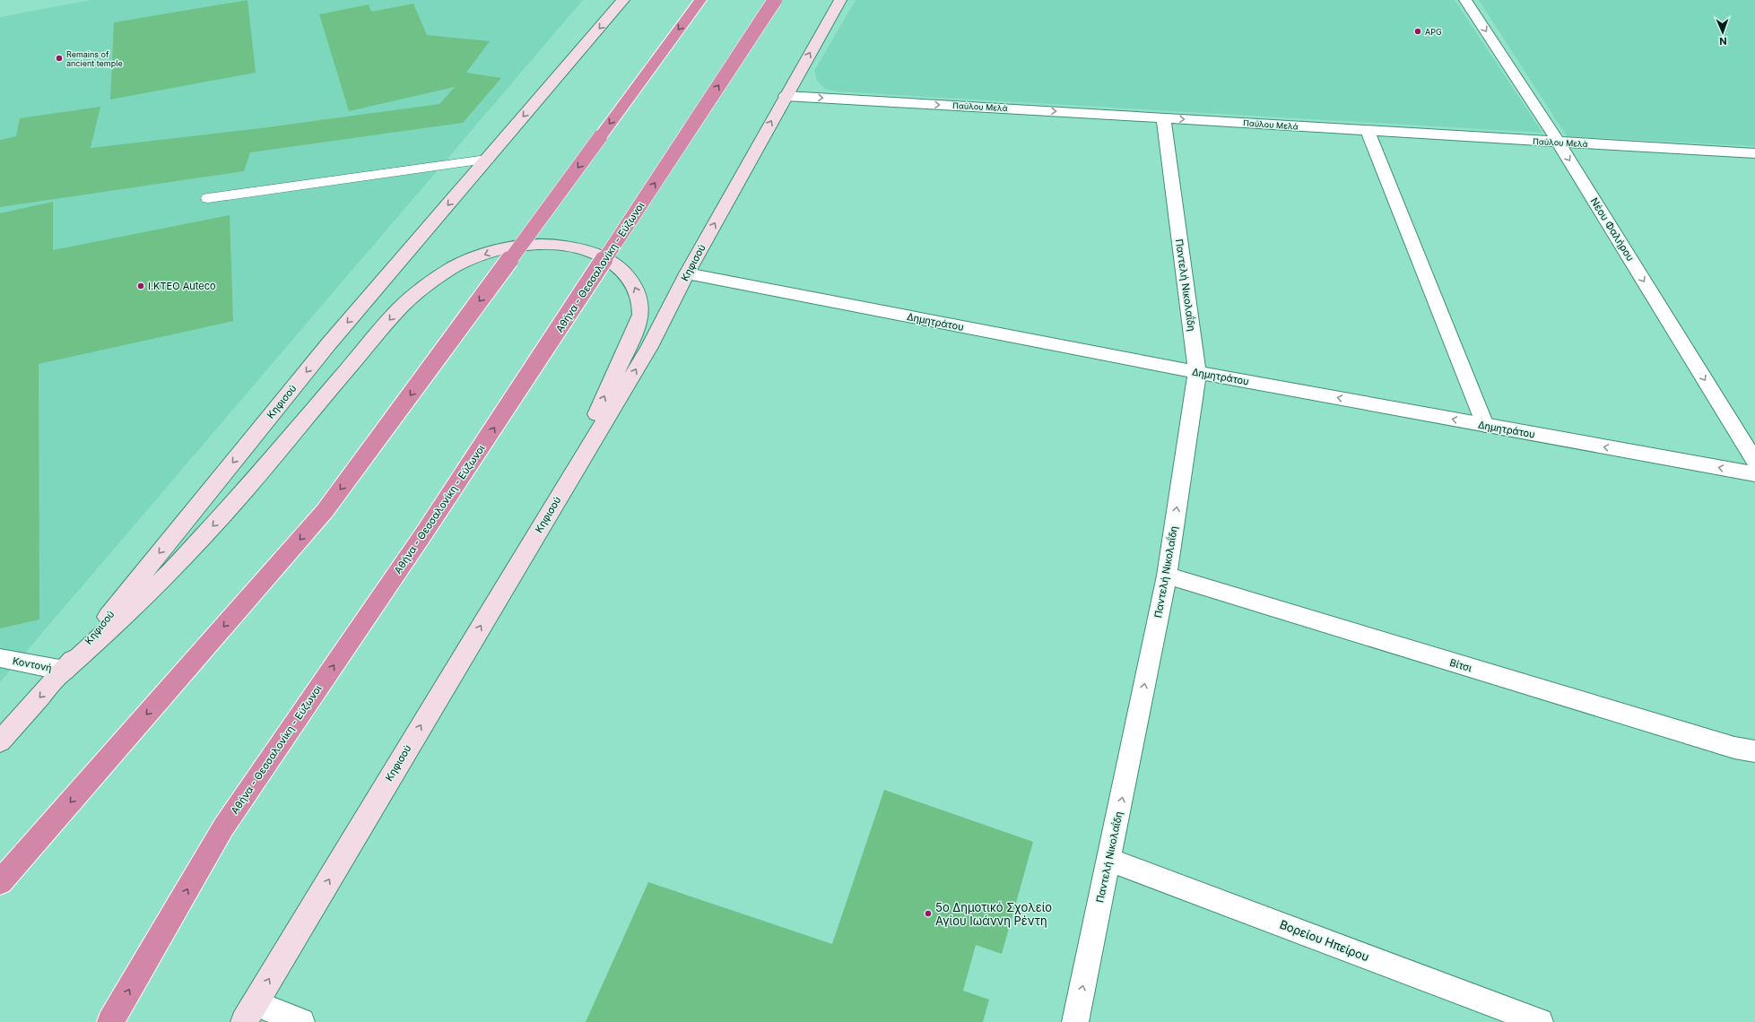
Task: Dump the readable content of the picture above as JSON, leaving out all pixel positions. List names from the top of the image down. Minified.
{"streets":{"highway":["Αθήνα - Θεσσαλονίκη - Εύζωνοι"],"main road":["Κηφισού"],"street":["Παύλου Μελά","Νέου Φαλήρου","Παντελή Νικολαΐδη","Δημητράτου","Κοντονή","Βίτσι","Βορείου Ηπείρου"]},"crossings":[["Παύλου Μελά","Νέου Φαλήρου"],["Παύλου Μελά","Κηφισού"],["Παύλου Μελά","Παντελή Νικολαΐδη"],["Κηφισού","Δημητράτου"],["Κηφισού","Κοντονή"],["Παντελή Νικολαΐδη","Δημητράτου"],["Παντελή Νικολαΐδη","Βίτσι"],["Παντελή Νικολαΐδη","Βορείου Ηπείρου"]],"one_way":["Παύλου Μελά","Νέου Φαλήρου","Παντελή Νικολαΐδη","Δημητράτου"],"places":["APG","Remains of ancient temple","Ι.ΚΤΕΟ Auteco","5ο Δημοτικό Σχολείο Αγίου Ιωάννη Ρέντη"],"north":"bottom"}
